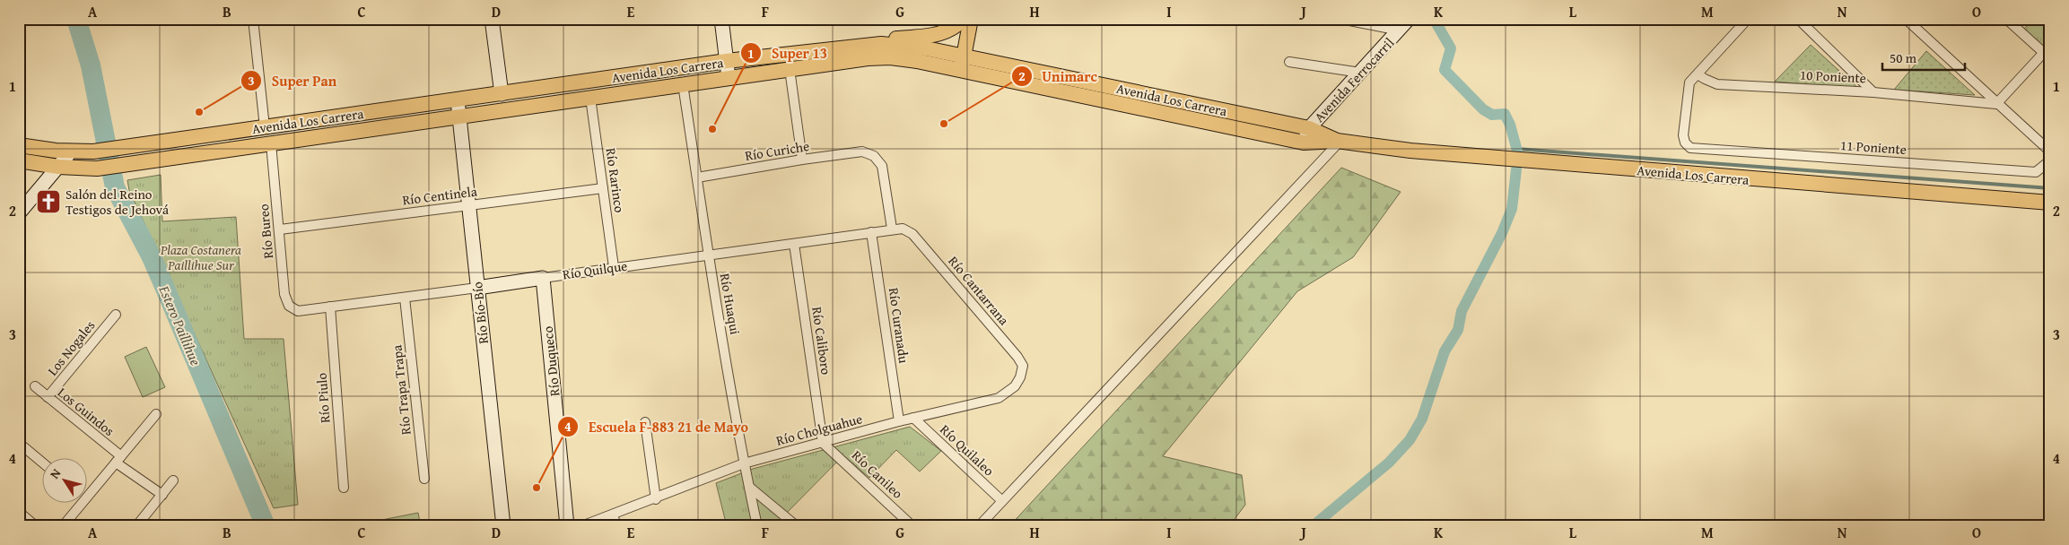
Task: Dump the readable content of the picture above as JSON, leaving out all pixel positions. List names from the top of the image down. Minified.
{"streets":{"main road":["Avenida Los Carrera"],"street":["10 Poniente","Avenida Ferrocarril","11 Poniente","Río Curiche","Río Rarinco","Río Centinela","Río Bureo","Río Quilque","Río Cantarrana","Río Huaqui","Río Bío-Bío","Río Curanadu","Río Caliboro","Los Nogales","Río Duqueco","Río Trapa Trapa","Río Piulo","Los Guindos","Río Cholguahue","Río Quilaleo","Río Canileo"]},"crossings":[["Avenida Los Carrera","Avenida Ferrocarril"],["Avenida Los Carrera","Río Rarinco"],["Avenida Los Carrera","Río Bureo"],["Avenida Los Carrera","Río Huaqui"],["Avenida Los Carrera","Río Bío-Bío"],["10 Poniente","11 Poniente"],["Río Curiche","Río Quilque"],["Río Curiche","Río Cantarrana"],["Río Curiche","Río Huaqui"],["Río Rarinco","Río Centinela"],["Río Rarinco","Río Quilque"],["Río Centinela","Río Bureo"],["Río Centinela","Río Bío-Bío"],["Río Bureo","Río Quilque"],["Río Quilque","Río Cantarrana"],["Río Quilque","Río Huaqui"],["Río Quilque","Río Bío-Bío"],["Río Quilque","Río Curanadu"],["Río Quilque","Río Caliboro"],["Río Quilque","Río Duqueco"],["Río Quilque","Río Trapa Trapa"],["Río Quilque","Río Piulo"],["Río Cantarrana","Río Cholguahue"],["Río Huaqui","Río Cholguahue"],["Río Curanadu","Río Cholguahue"],["Río Caliboro","Río Cholguahue"],["Río Caliboro","Río Canileo"],["Los Nogales","Los Guindos"],["Río Cholguahue","Río Quilaleo"],["Río Cholguahue","Río Canileo"]],"water":["Estero Paillihue"],"parks":["Plaza Costanera Paillihue Sur"],"places":{"other":["Super Pan","Unimarc","Super 13","Escuela F-883 21 de Mayo"],"church":["Salón del Reino Testigos de Jehová"]},"scale_bar":"50 m","north":"top left","grid":{"columns":["A","B","C","D","E","F","G","H","I","J","K","L","M","N","O"],"rows":["1","2","3","4"]}}
